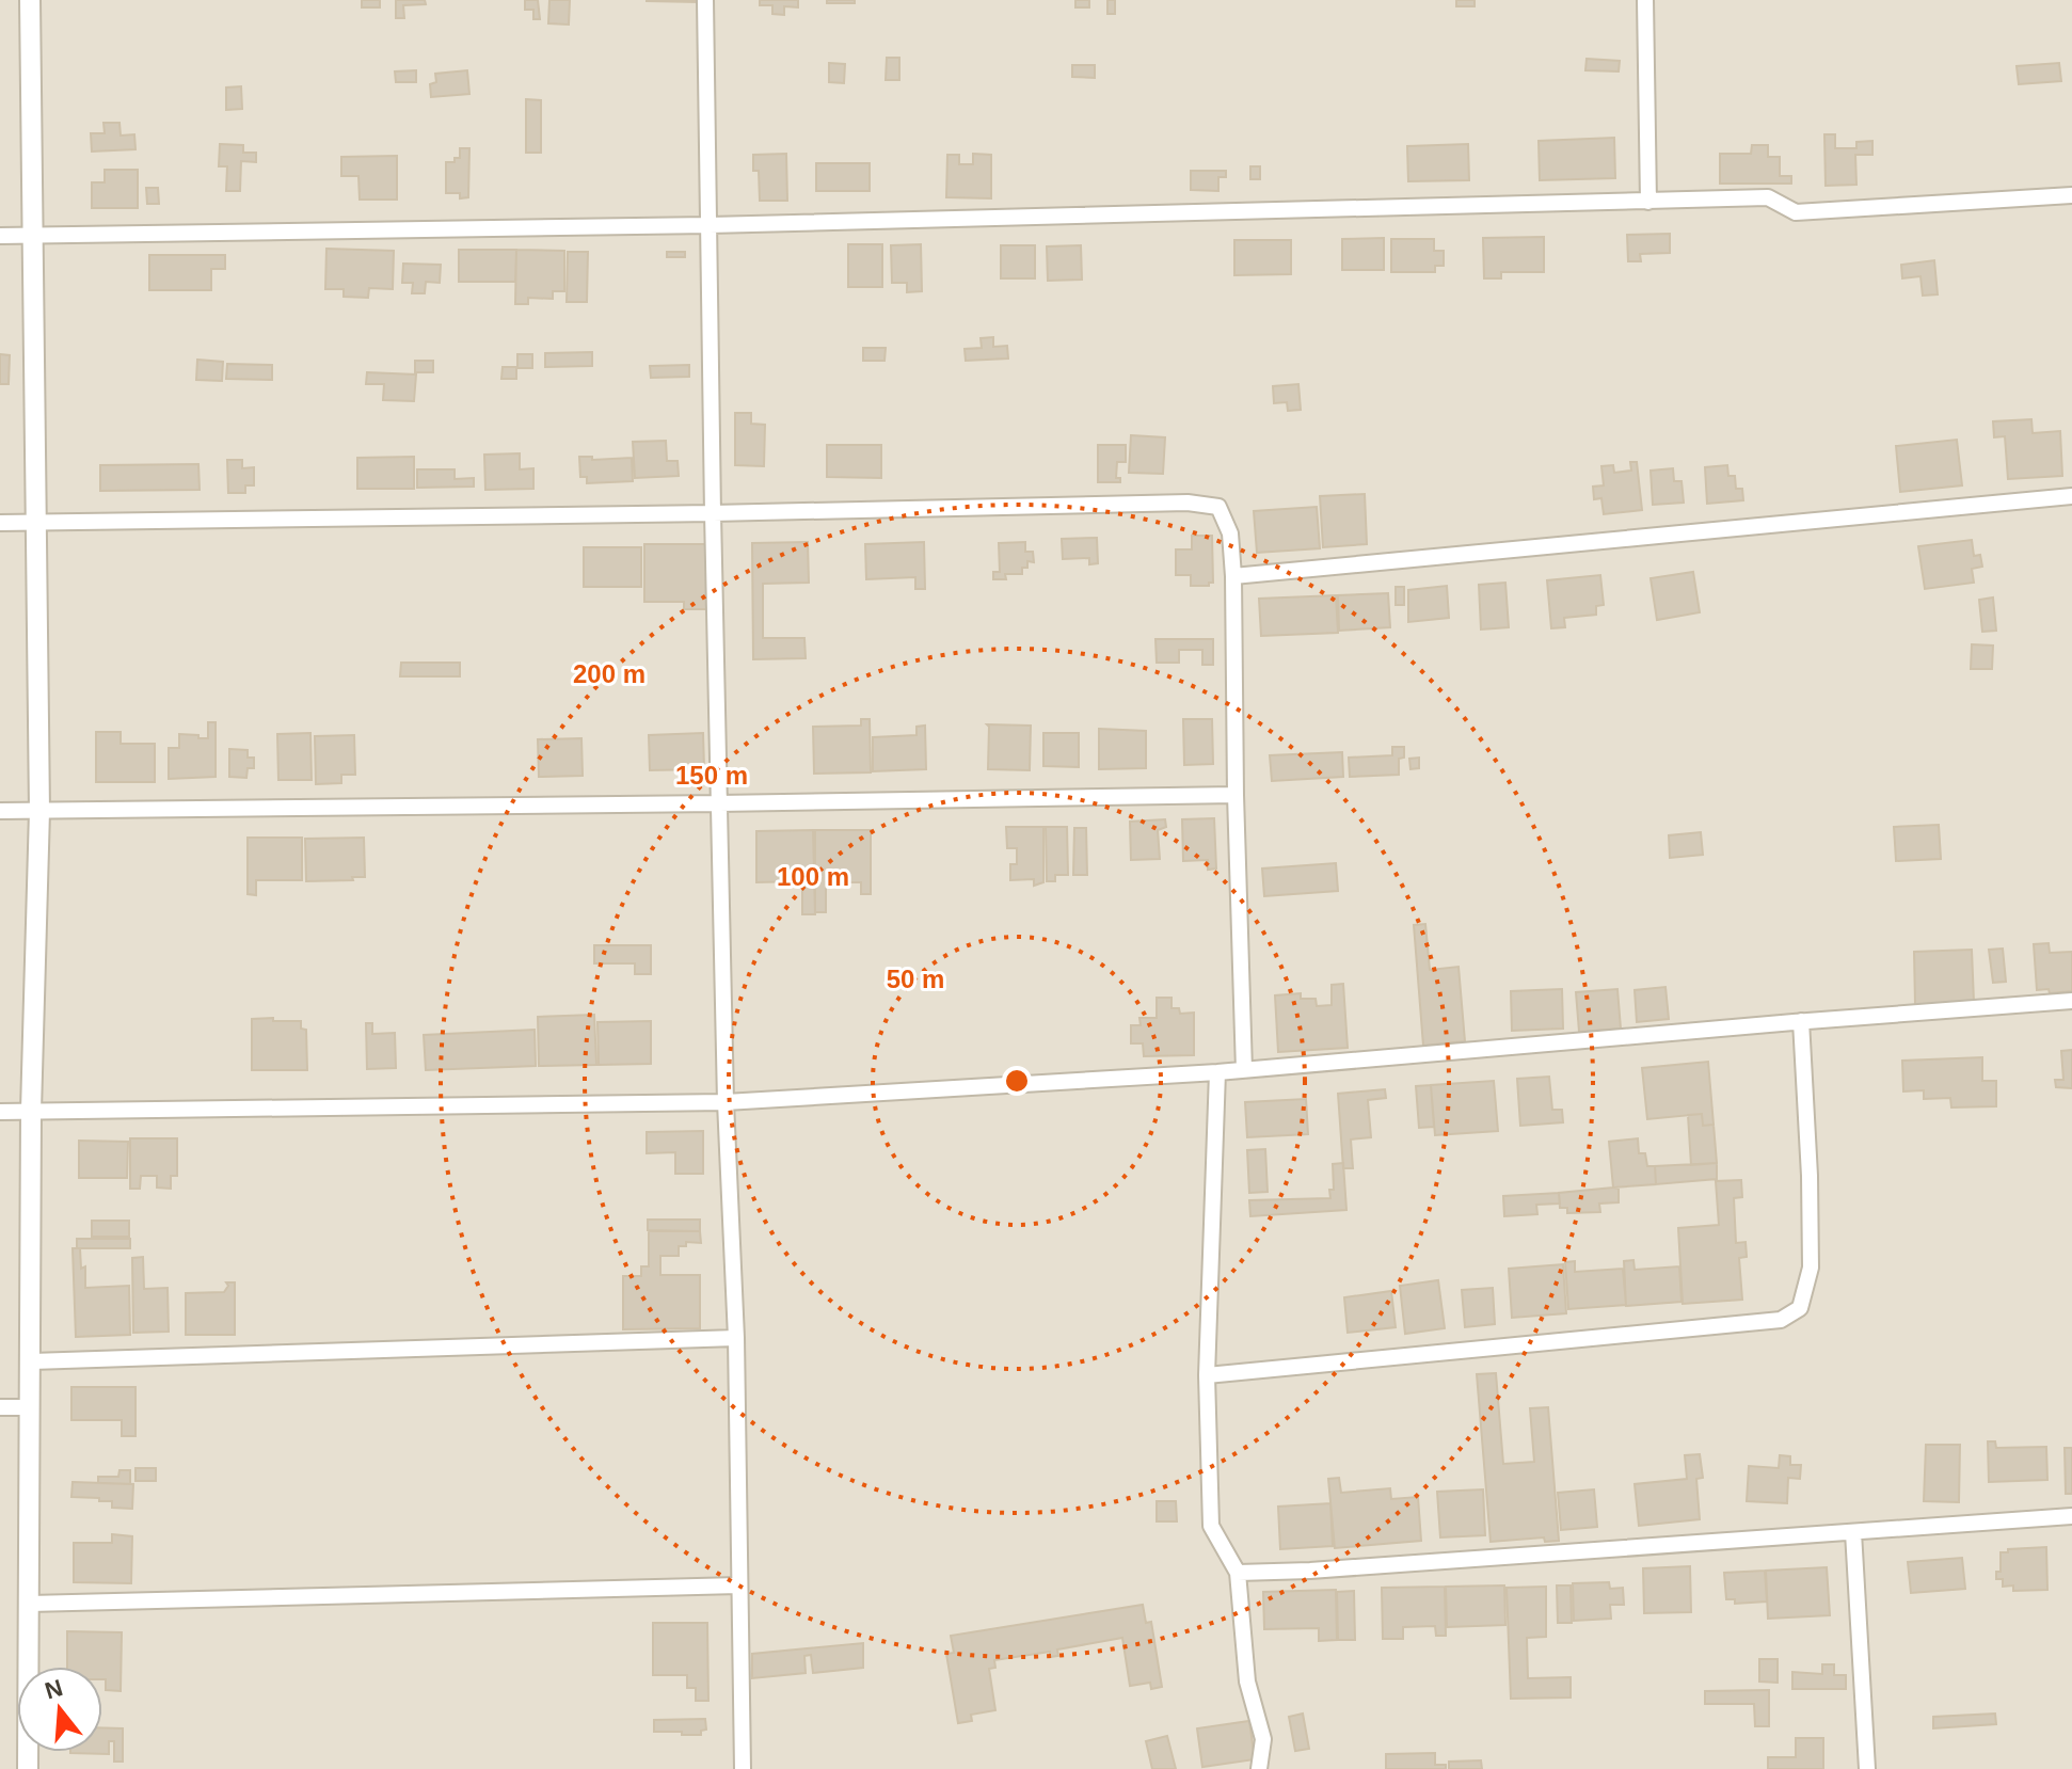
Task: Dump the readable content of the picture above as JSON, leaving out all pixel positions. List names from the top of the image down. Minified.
{"north":"top","rings":["200 m","150 m","100 m","50 m"]}
